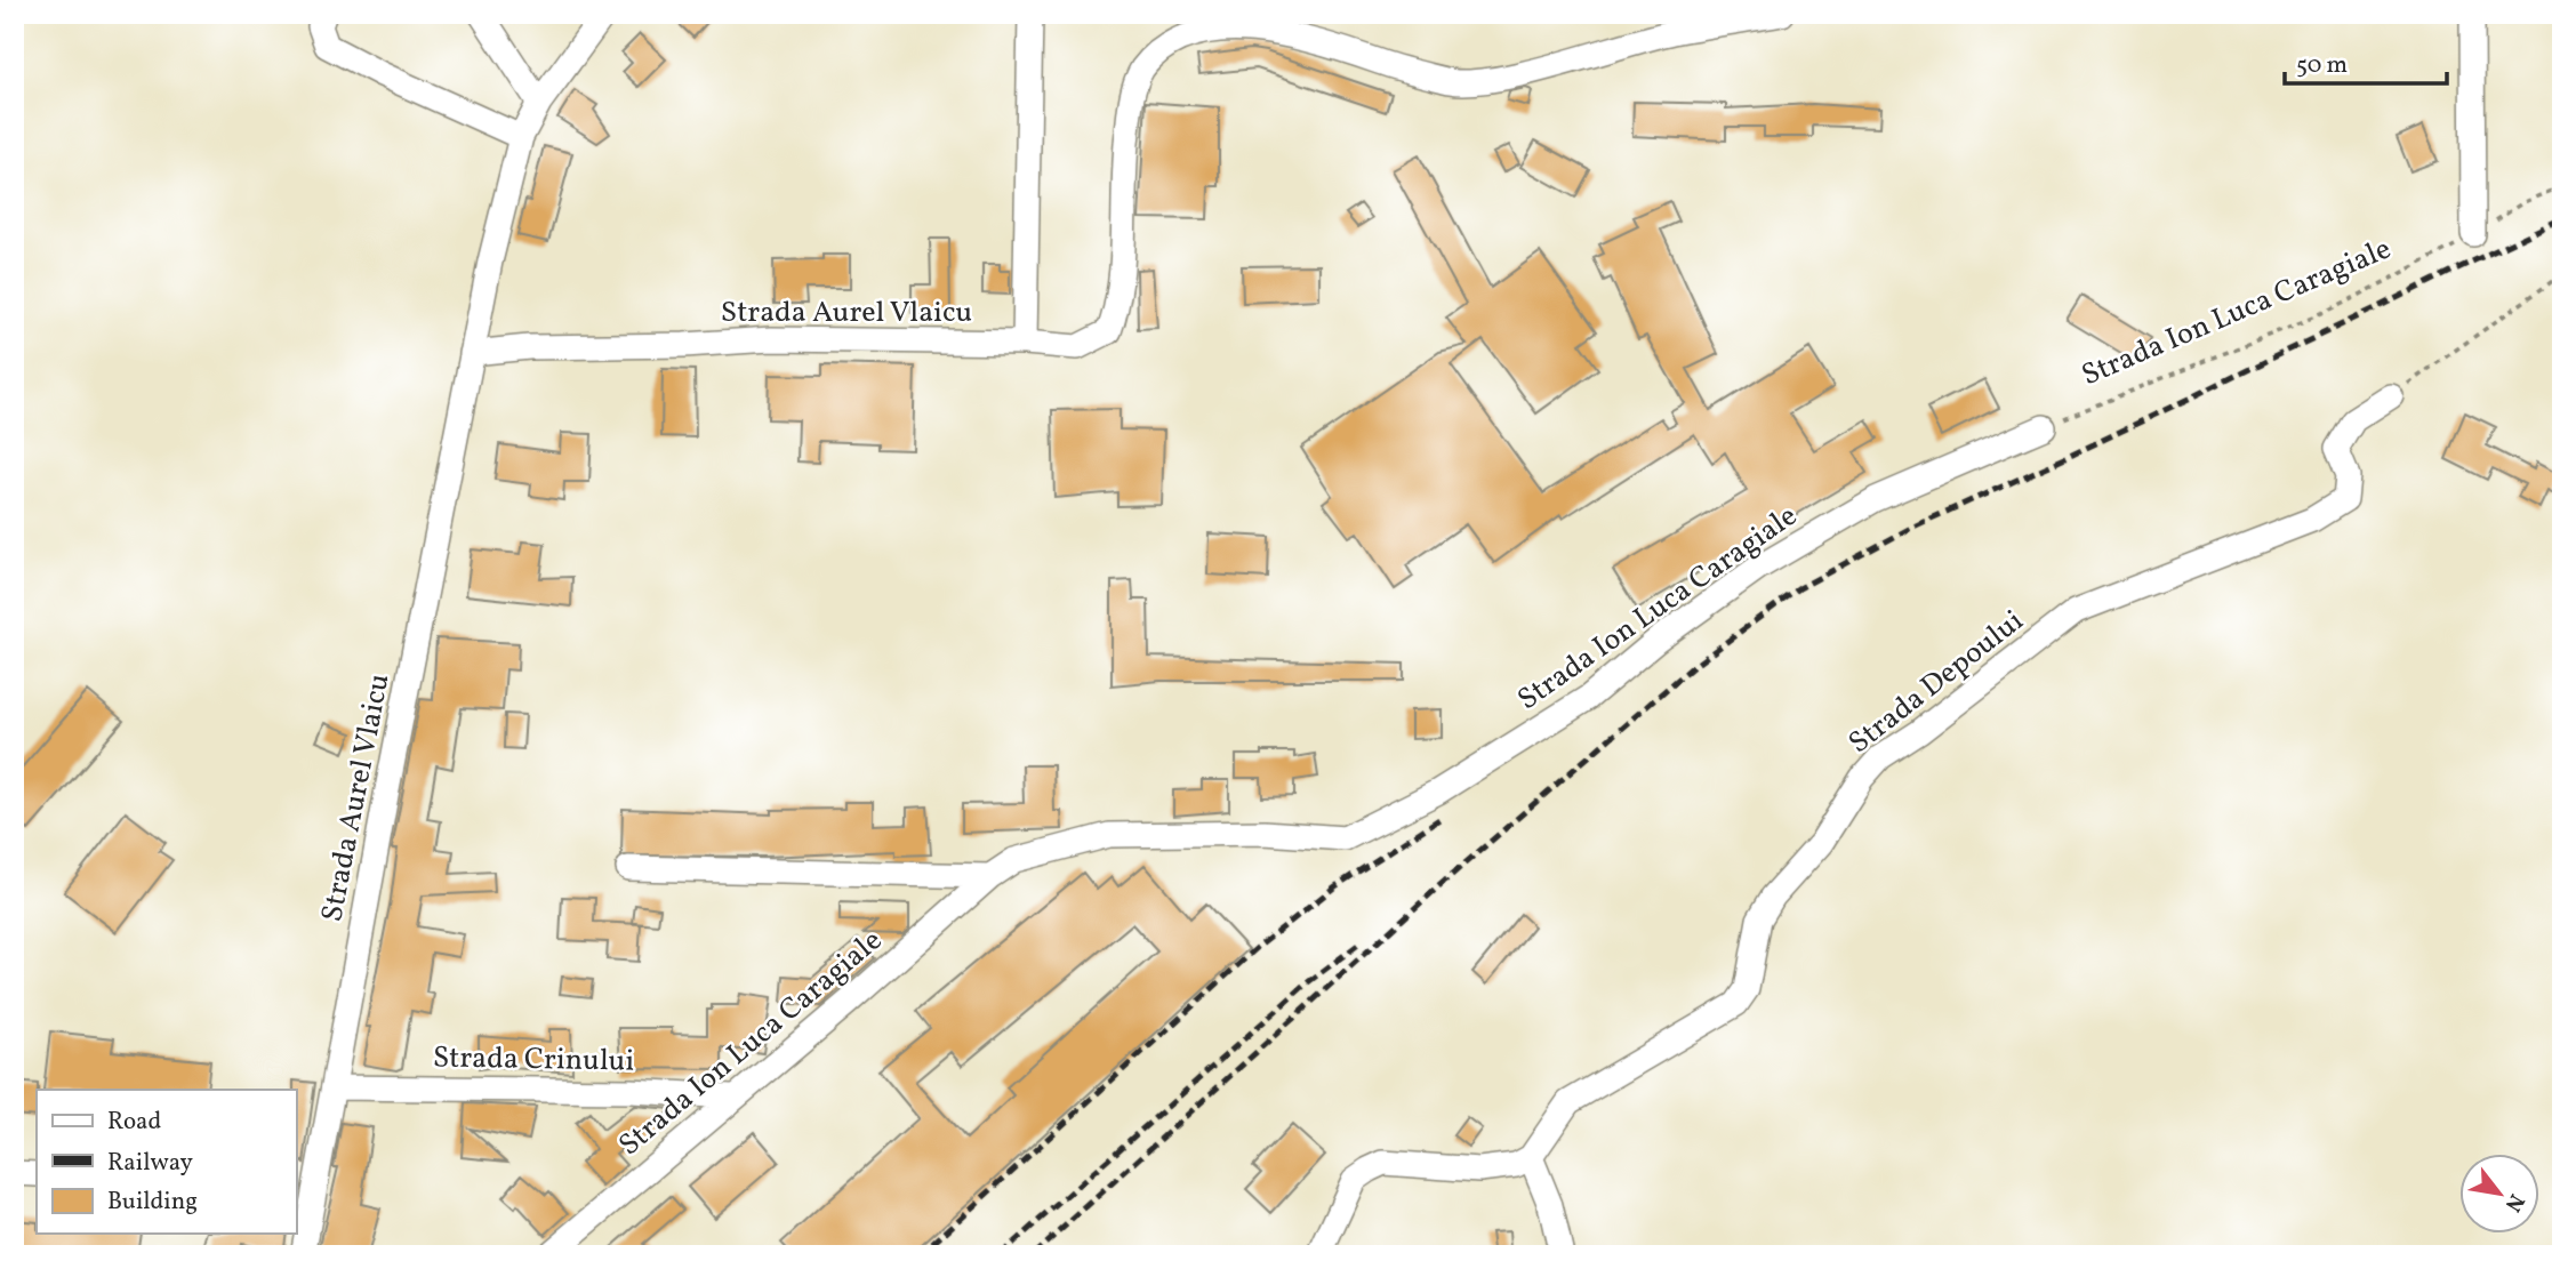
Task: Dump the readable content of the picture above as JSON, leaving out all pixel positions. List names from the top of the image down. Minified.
{"streets":{"street":["Strada Aurel Vlaicu","Strada Ion Luca Caragiale","Strada Depoului","Strada Crinului"]},"crossings":[["Strada Aurel Vlaicu","Strada Crinului"],["Strada Ion Luca Caragiale","Strada Crinului"]],"legend":["Road","Railway","Building"],"scale_bar":"50 m","north":"bottom right"}
